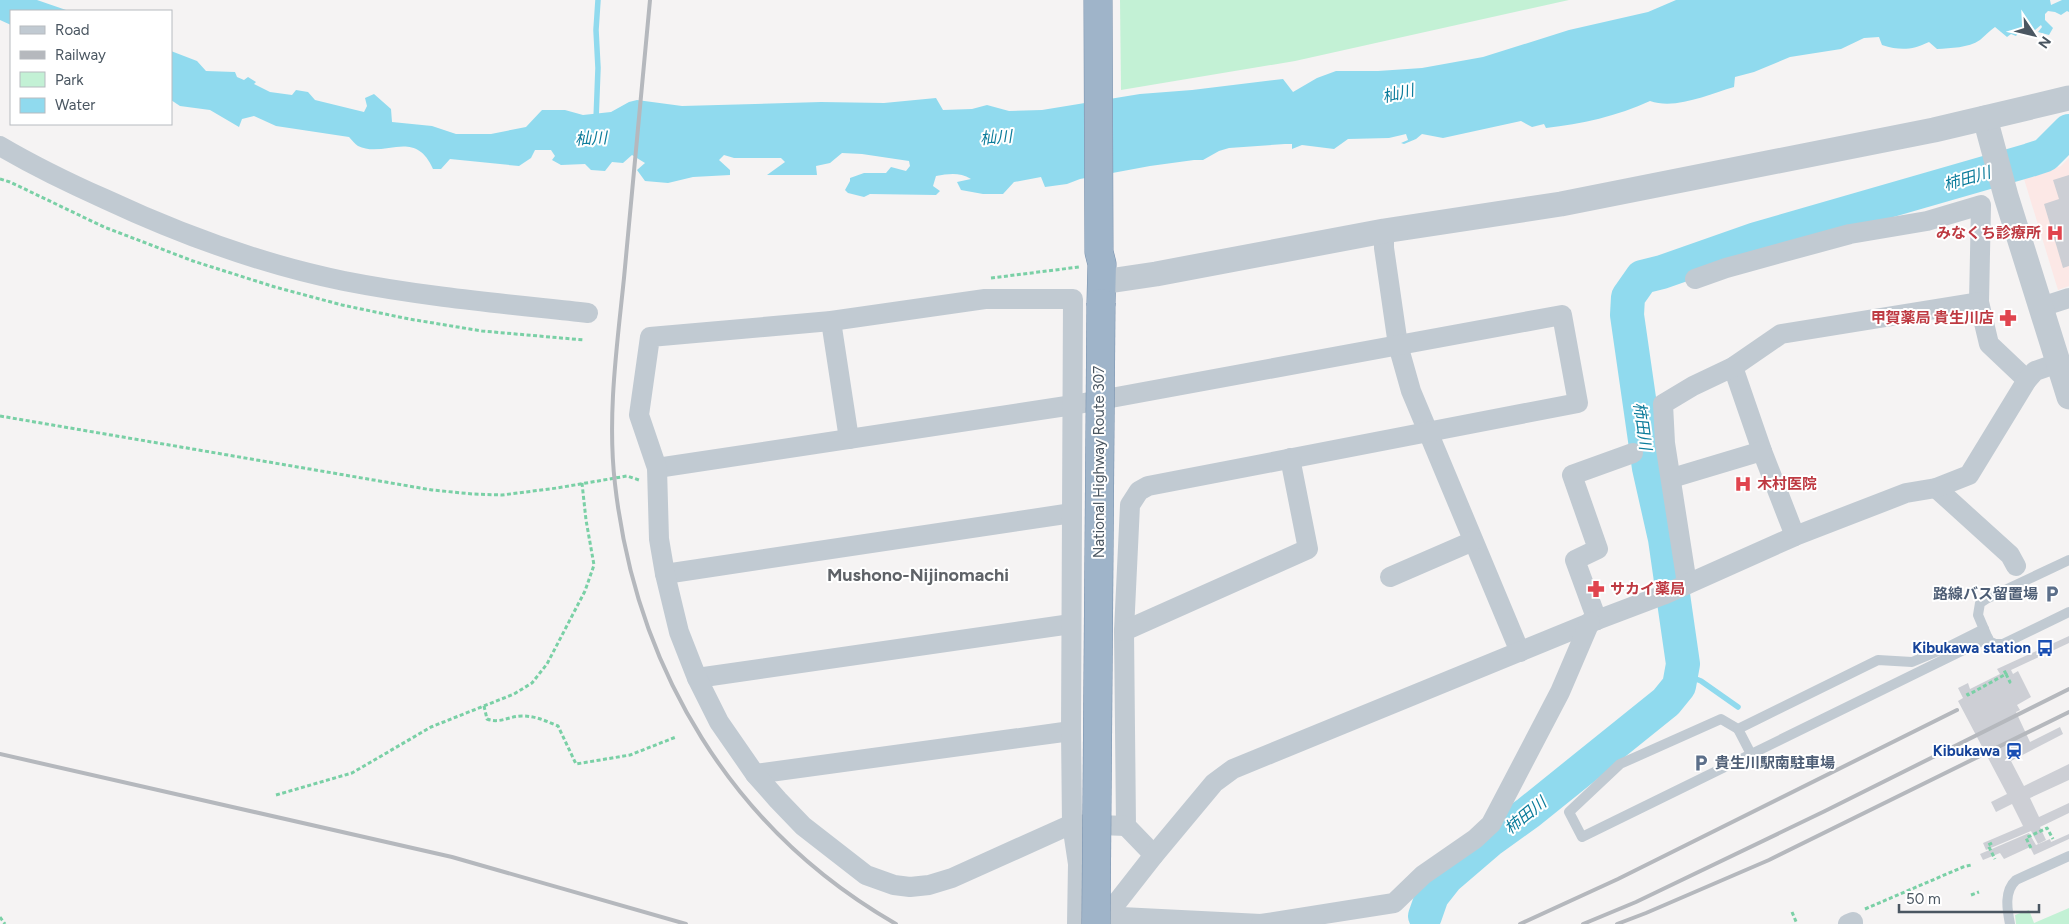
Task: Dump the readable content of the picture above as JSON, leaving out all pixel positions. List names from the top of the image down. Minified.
{"streets":{"highway":["National Highway Route 307"]},"districts":["Mushono-Nijinomachi"],"water":["杣川","柿田川"],"places":{"hospital":["みなくち診療所","木村医院"],"pharmacy":["甲賀薬局 貴生川店","サカイ薬局"],"parking":["路線バス留置場","貴生川駅南駐車場"],"bus stop":["Kibukawa station"],"station":["Kibukawa"]},"legend":["Road","Railway","Park","Water"],"scale_bar":"50 m","north":"bottom right"}
